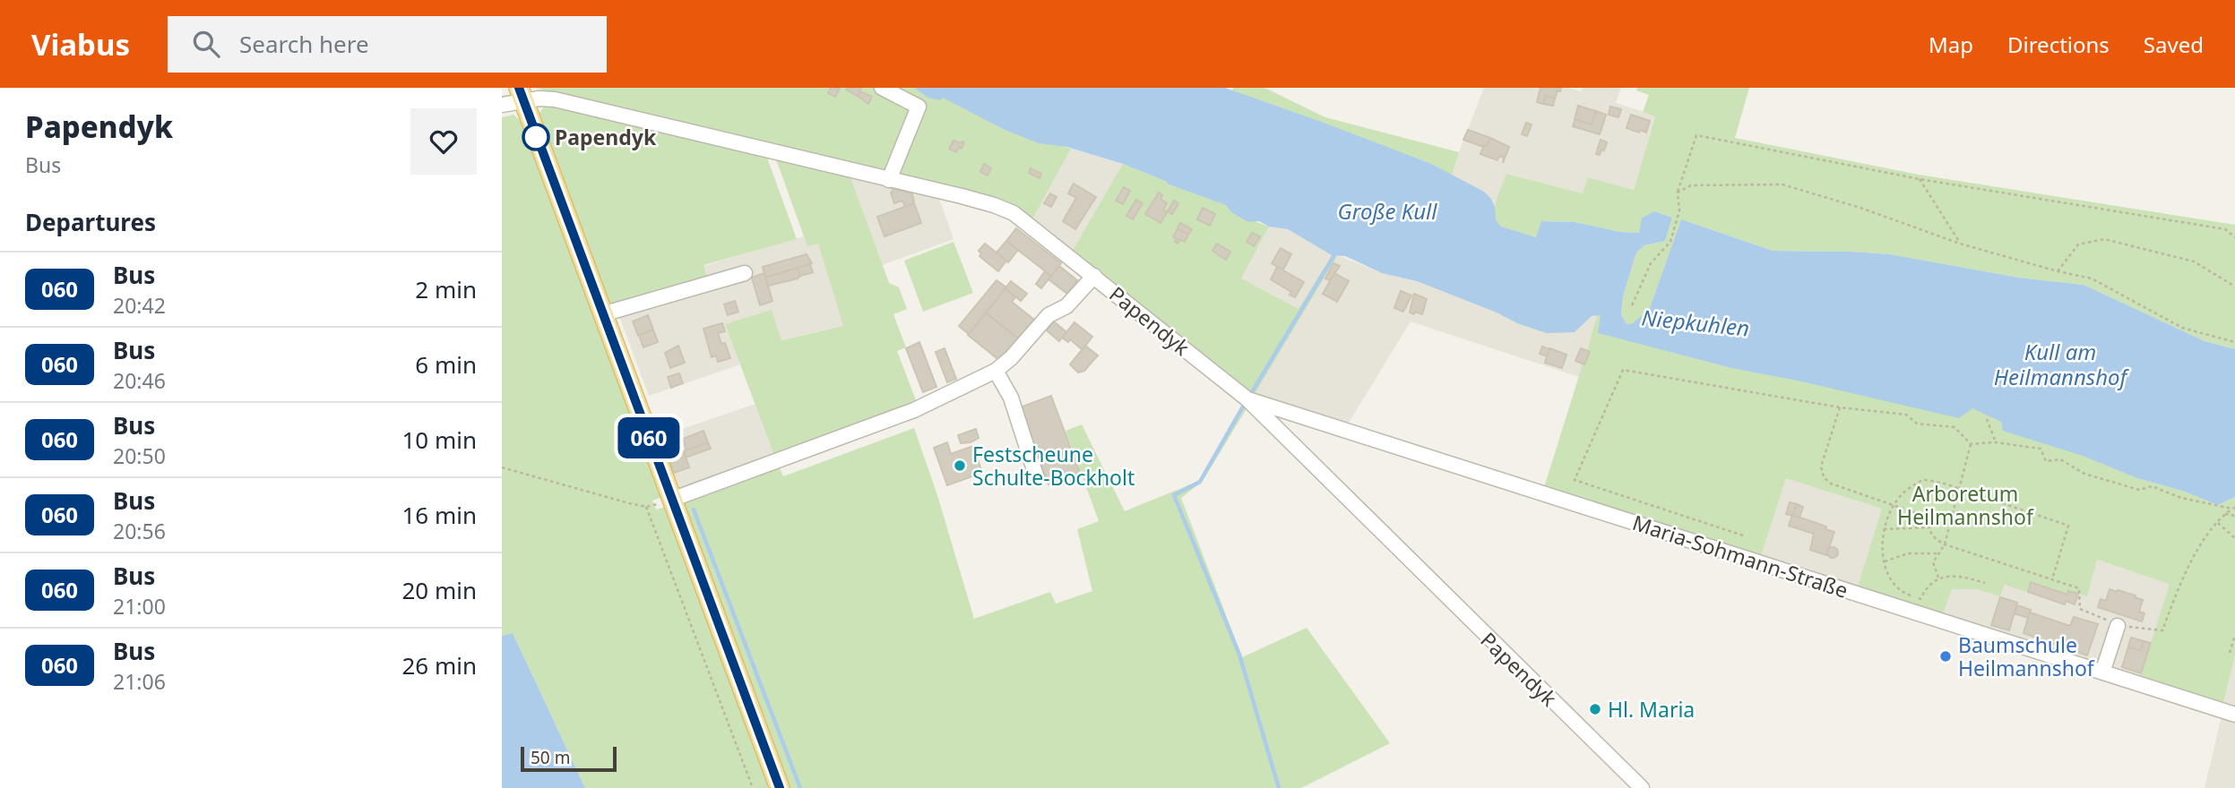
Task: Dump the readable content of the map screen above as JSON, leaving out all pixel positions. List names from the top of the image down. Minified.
{"streets":{"street":["Papendyk","Maria-Sohmann-Straße"]},"crossings":[["Papendyk","Maria-Sohmann-Straße"]],"water":["Große Kull","Niepkuhlen","Kull am Heilmannshof"],"parks":["Arboretum Heilmannshof"],"places":["Papendyk","Festscheune Schulte-Bockholt","Baumschule Heilmannshof","Hl. Maria"],"lines":["bus line 060"],"scale_bar":"50 m","page":{"header":"Viabus","search":"Search here","nav":["Map","Directions","Saved"],"heading":[["Papendyk","Bus"],"Departures"],"on_map":"060","list":[{"mark":"060","name":"Bus","note":"20:42","value":"2 min"},{"mark":"060","name":"Bus","note":"20:46","value":"6 min"},{"mark":"060","name":"Bus","note":"20:50","value":"10 min"},{"mark":"060","name":"Bus","note":"20:56","value":"16 min"},{"mark":"060","name":"Bus","note":"21:00","value":"20 min"},{"mark":"060","name":"Bus","note":"21:06","value":"26 min"}],"scale":"50 m"}}
